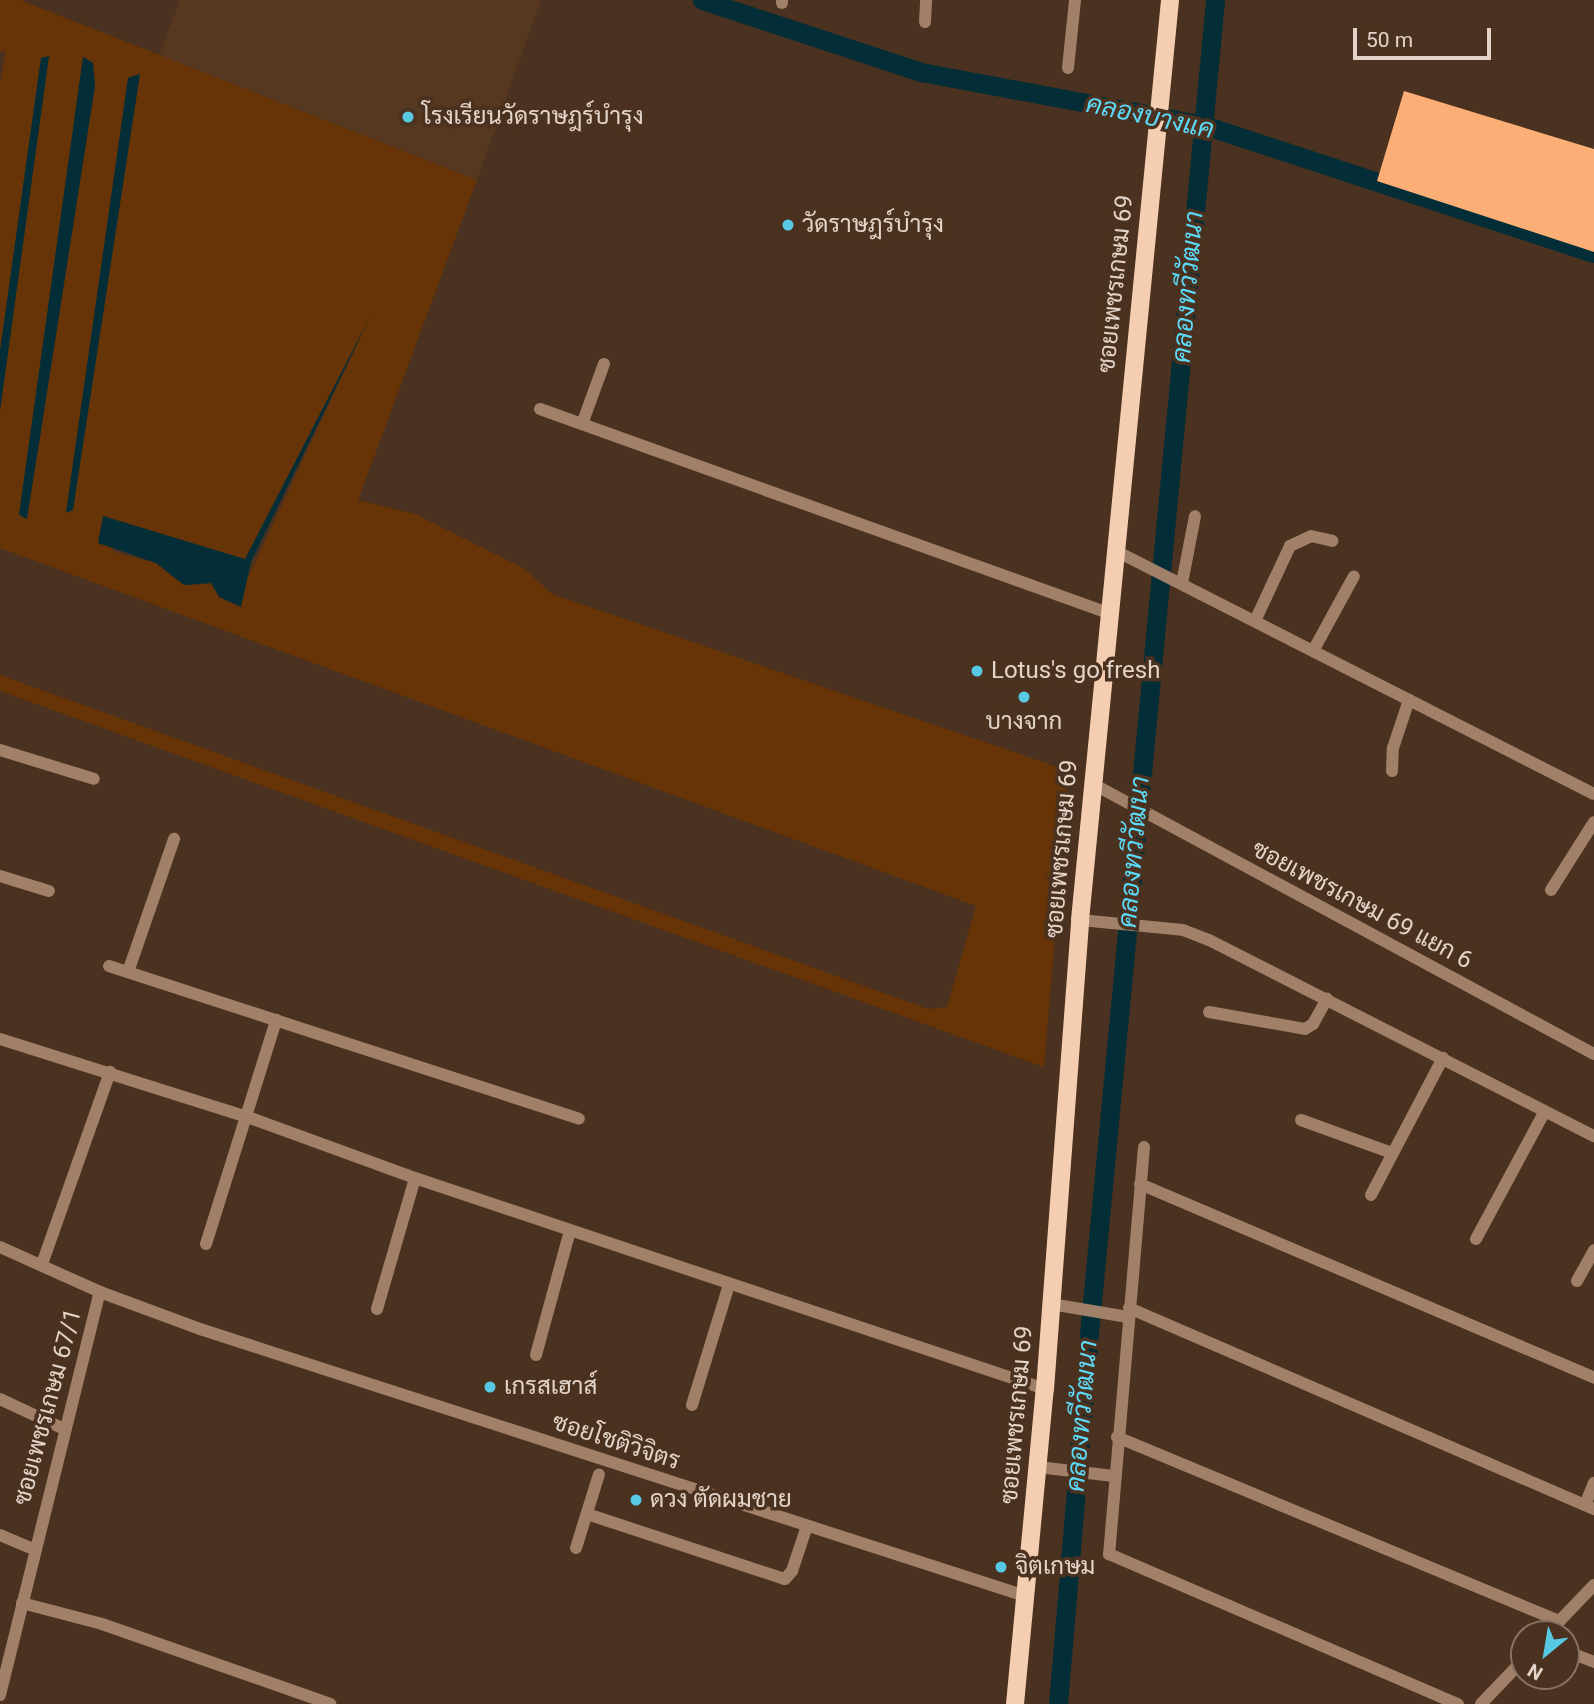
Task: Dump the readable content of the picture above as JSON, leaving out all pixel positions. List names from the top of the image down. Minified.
{"streets":{"main road":["ซอยเพชรเกษม 69"],"street":["ซอยเพชรเกษม 69 แยก 6","ซอยเพชรเกษม 67/1","ซอยโชติวิจิตร"]},"crossings":[["ซอยเพชรเกษม 69","ซอยเพชรเกษม 69 แยก 6"],["ซอยเพชรเกษม 69","ซอยโชติวิจิตร"],["ซอยเพชรเกษม 67/1","ซอยโชติวิจิตร"]],"water":["คลองบางแค","คลองทวีวัฒนา"],"places":["โรงเรียนวัดราษฎร์บำรุง","วัดราษฎร์บำรุง","Lotus's go fresh","บางจาก","เกรสเฮาส์","ดวง ตัดผมชาย","จิตเกษม"],"scale_bar":"50 m","north":"bottom left"}
